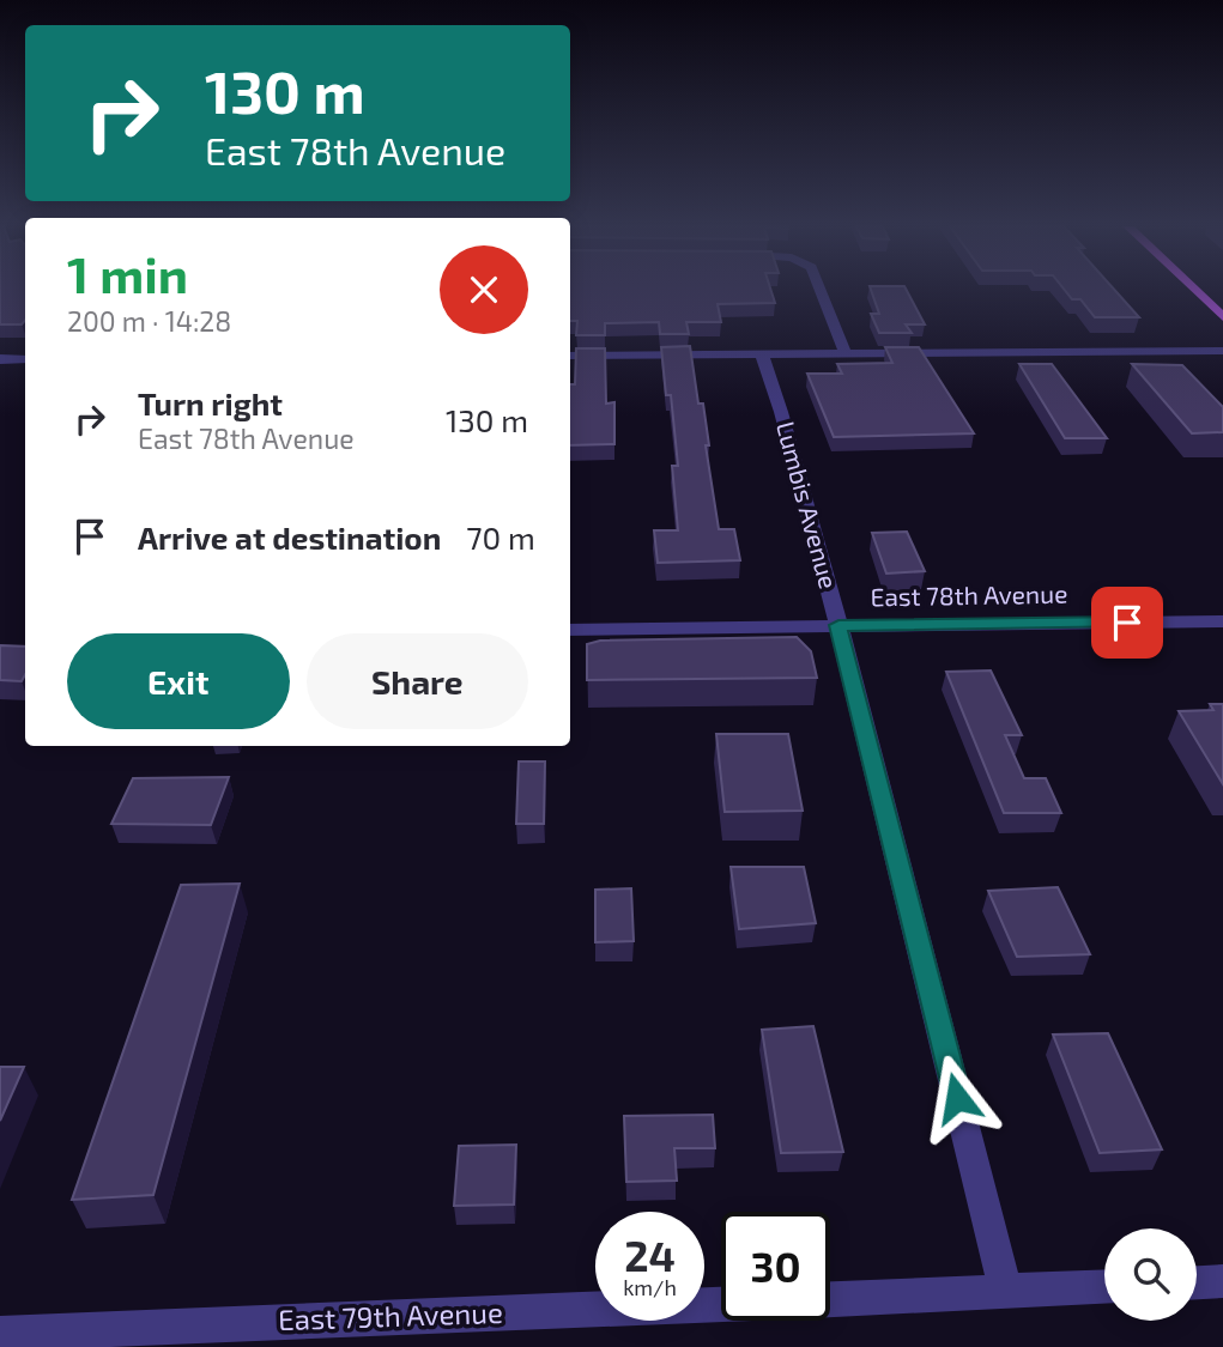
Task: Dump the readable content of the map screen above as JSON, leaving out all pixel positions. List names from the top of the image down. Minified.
{"streets":{"street":["Lumbis Avenue","East 78th Avenue","East 79th Avenue"]},"crossings":[["Lumbis Avenue","East 78th Avenue"]],"page":{"turn":["130 m","East 78th Avenue"],"heading":["1 min","200 m · 14:28"],"list":[{"name":"Turn right","note":"East 78th Avenue","value":"130 m"},{"name":"Arrive at destination","value":"70 m"}],"buttons":["Exit","Share"],"speed":"24 km/h","limit":"30"}}
